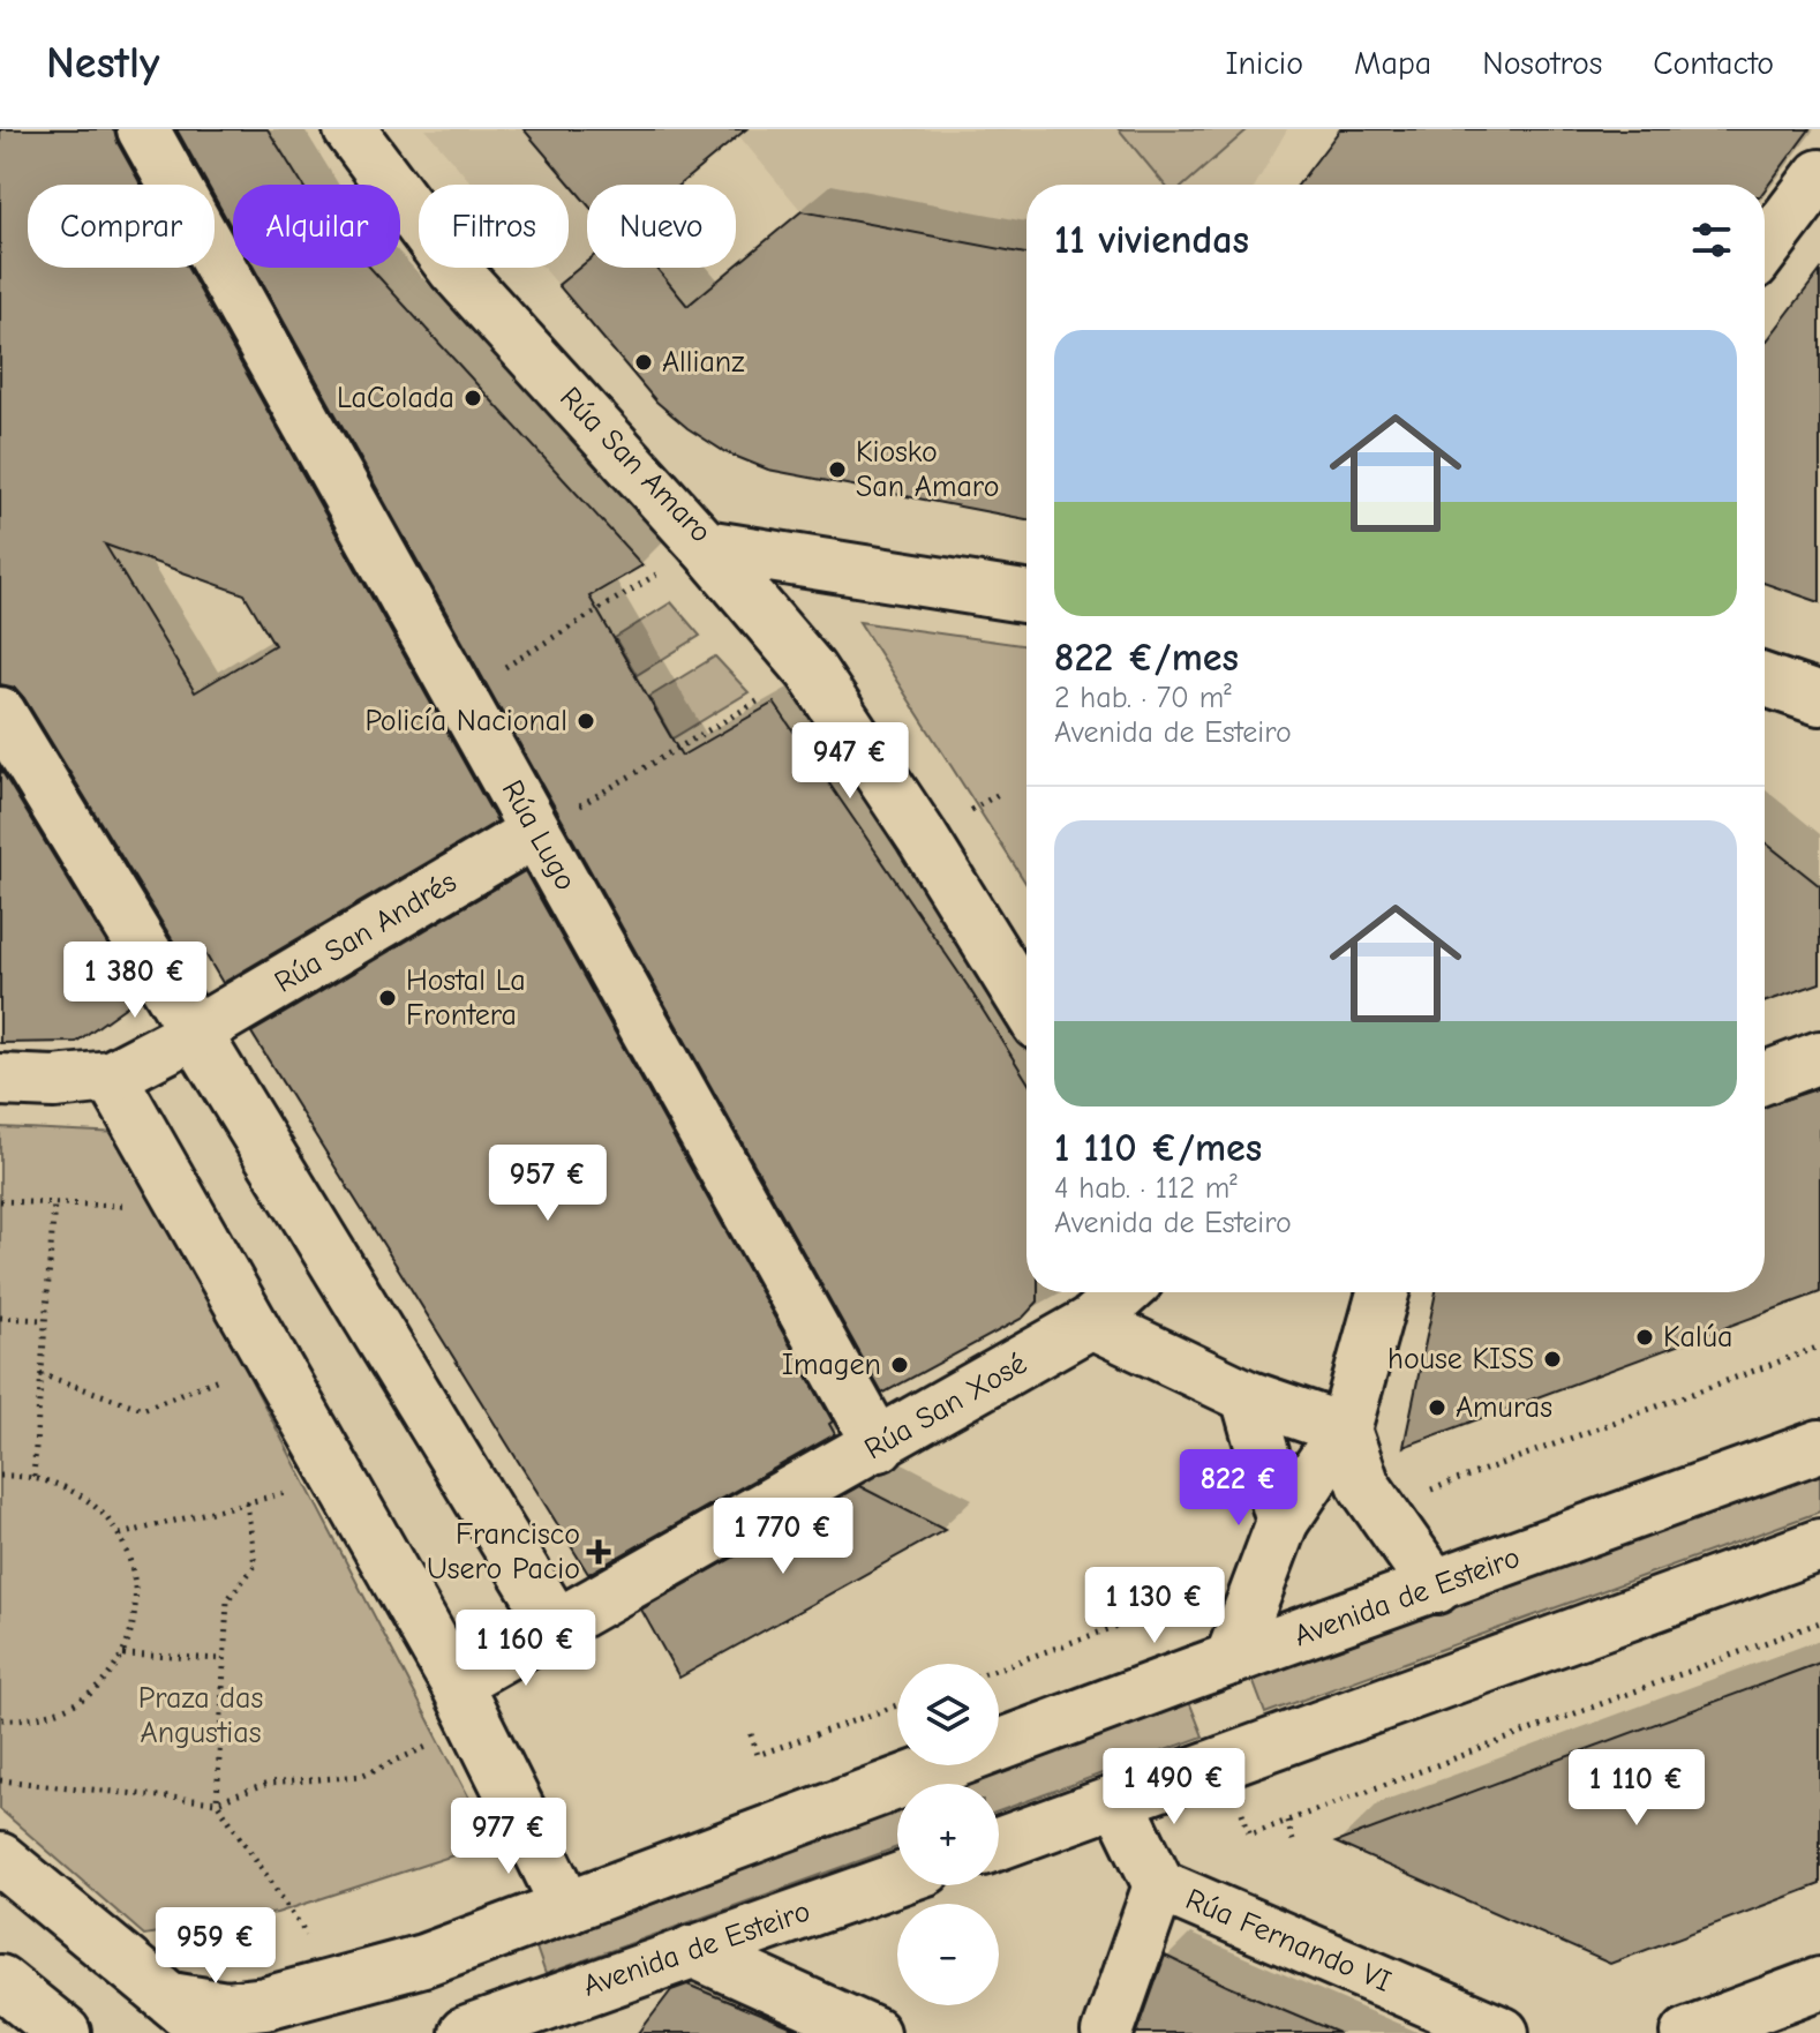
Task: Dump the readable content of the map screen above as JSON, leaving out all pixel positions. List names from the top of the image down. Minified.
{"streets":{"street":["Rúa San Amaro","Rúa Lugo","Rúa San Andrés","Rúa San Xosé","Avenida de Esteiro","Rúa Fernando VI"]},"crossings":[["Rúa Lugo","Rúa San Andrés"],["Rúa Lugo","Rúa San Xosé"]],"parks":["Praza das Angustias"],"places":{"other":["Allianz","LaColada","Kiosko San Amaro","Policía Nacional","Hostal La Frontera","Kalúa","house KISS","Imagen","Amuras"],"health":["Francisco Usero Pacio"]},"page":{"header":"Nestly","nav":["Inicio","Mapa","Nosotros","Contacto"],"chip":["Comprar","Alquilar","Filtros","Nuevo"],"heading":"11 viviendas","list":[{"name":"822 €/mes","note":"2 hab. · 70 m² · Avenida de Esteiro"},{"name":"1 110 €/mes","note":"4 hab. · 112 m² · Avenida de Esteiro"}],"price":["947 €","1 380 €","957 €","822 €","1 770 €","1 130 €","1 160 €","1 490 €","1 110 €","977 €","959 €"],"map_buttons":["+","−"]}}
